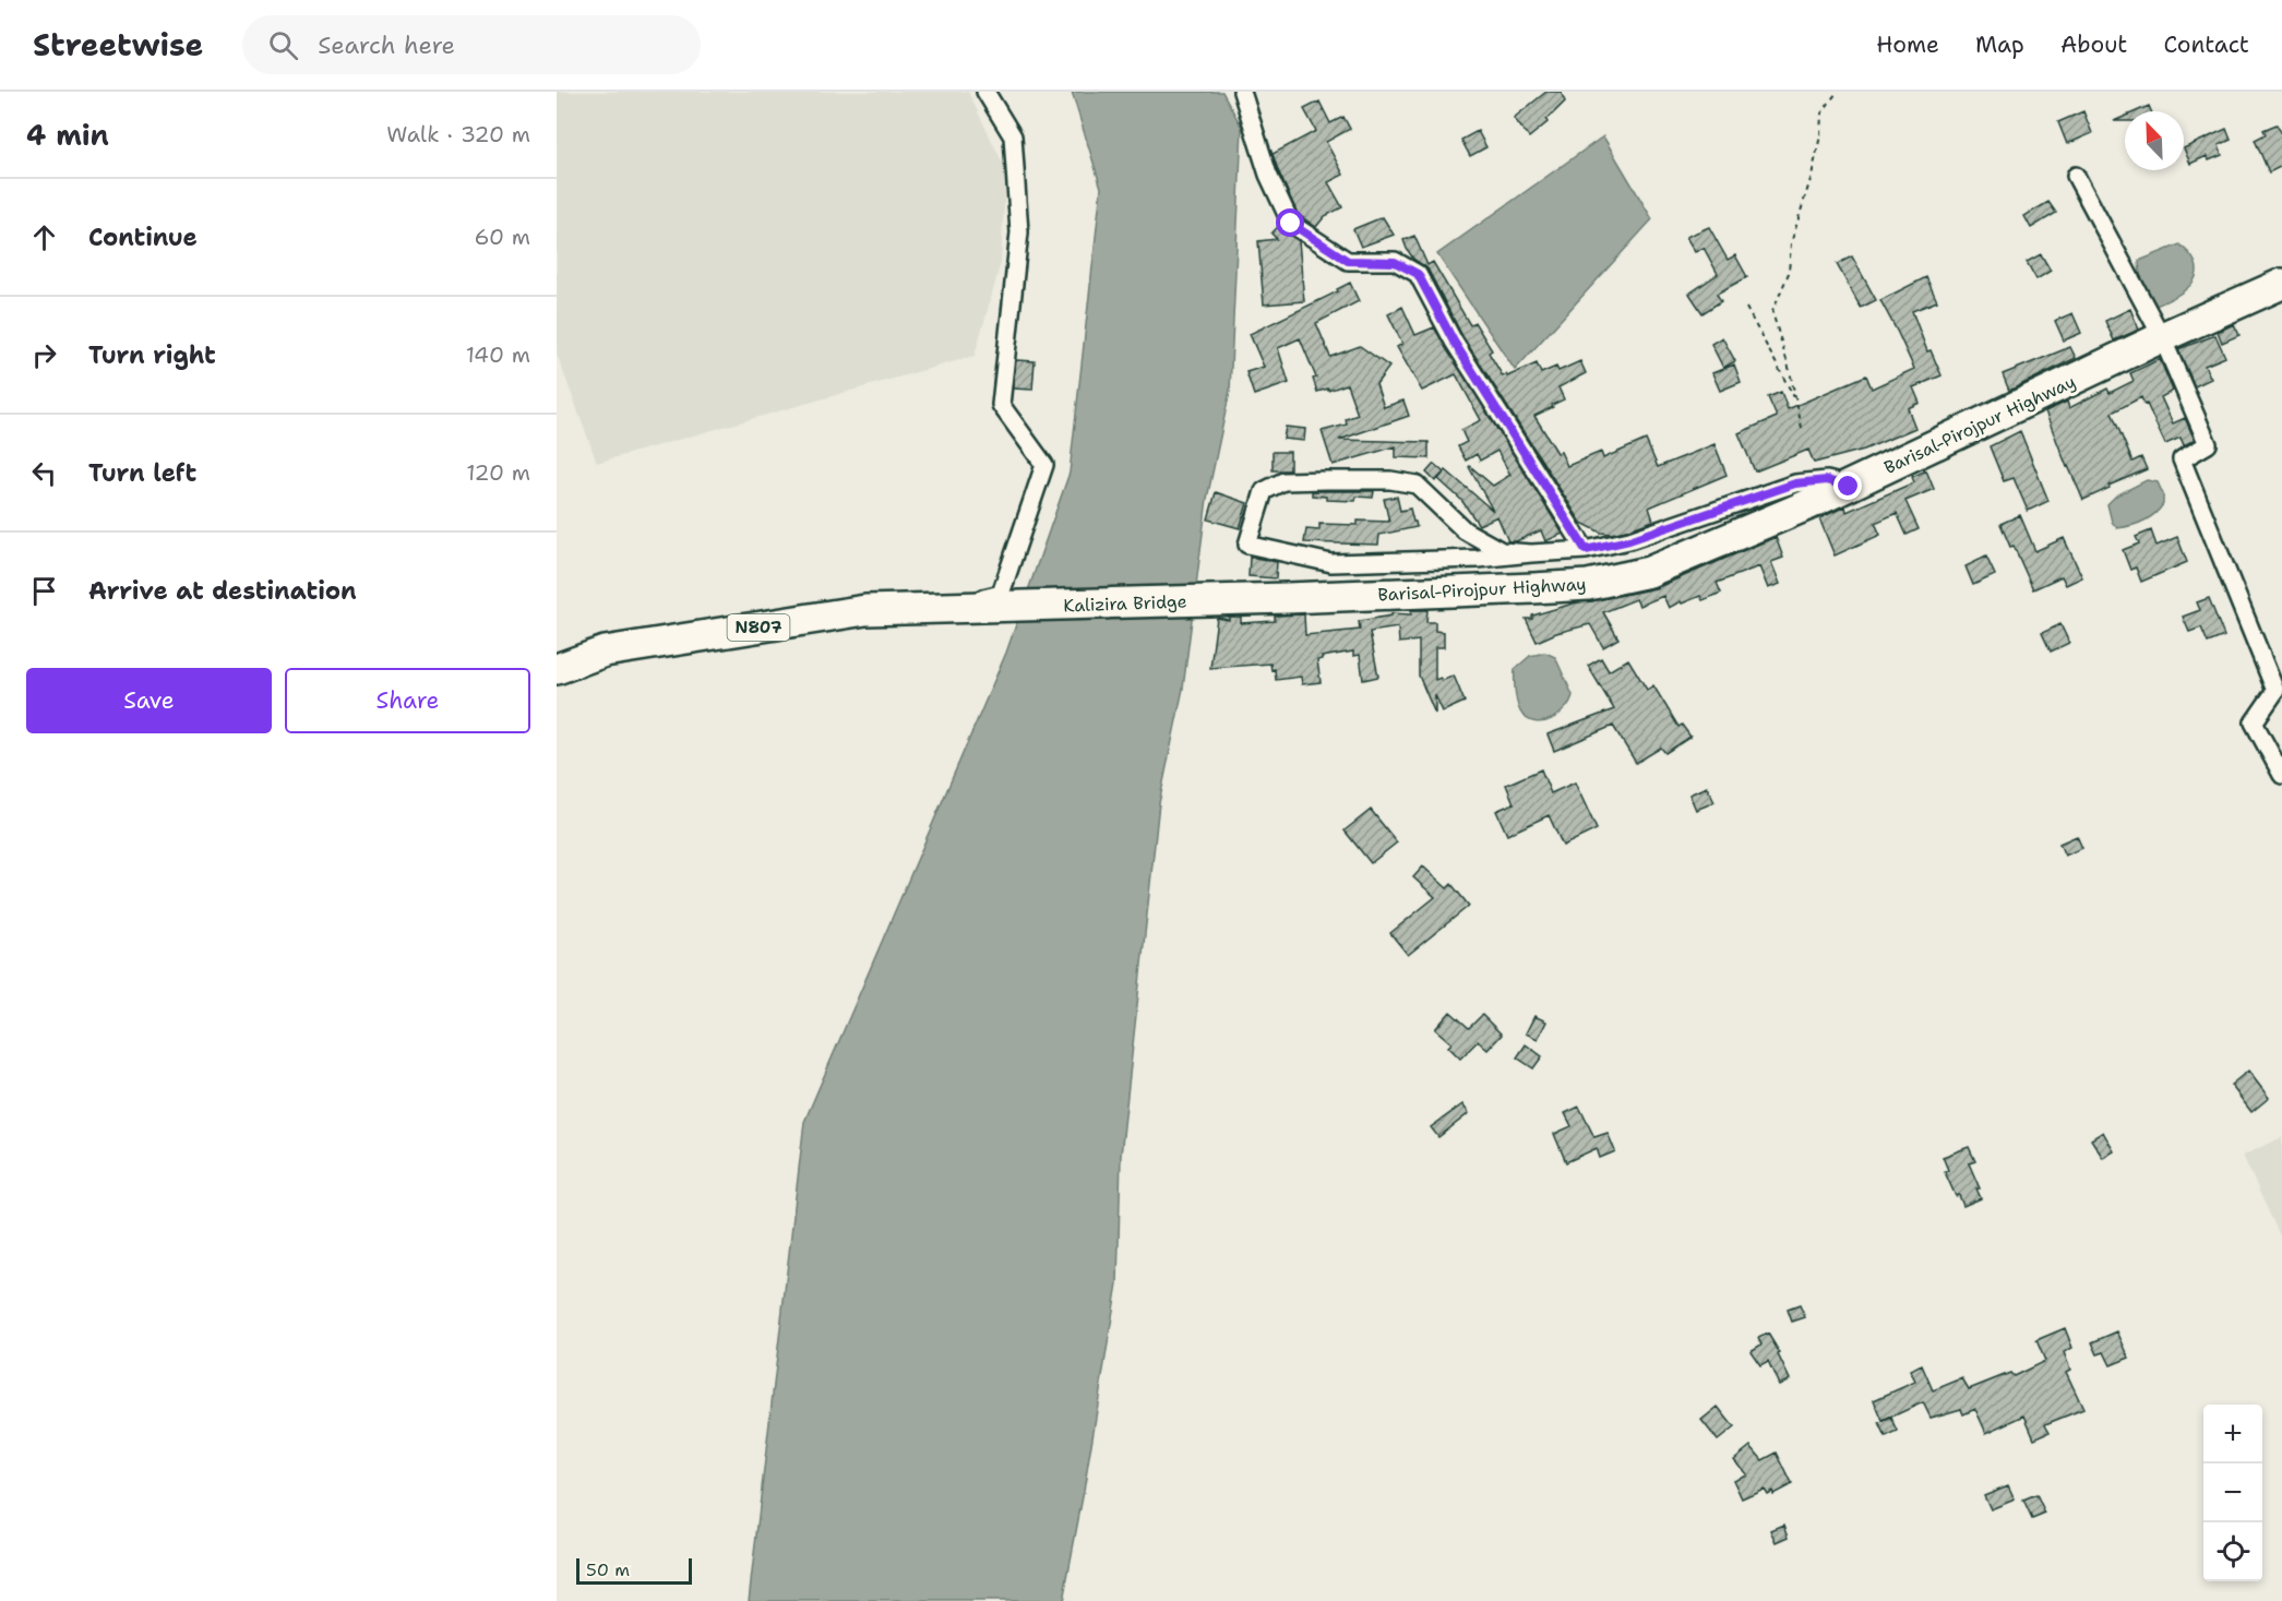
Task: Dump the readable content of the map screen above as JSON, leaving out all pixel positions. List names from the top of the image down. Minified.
{"streets":{"highway":["Barisal-Pirojpur Highway","Kalizira Bridge","N807"]},"crossings":[["Barisal-Pirojpur Highway","Kalizira Bridge"],["Kalizira Bridge","N807"]],"scale_bar":"50 m","north":"top left","page":{"header":"Streetwise","search":"Search here","nav":["Home","Map","About","Contact"],"heading":["4 min","Walk · 320 m"],"list":[["Continue","60 m"],["Turn right","140 m"],["Turn left","120 m"],"Arrive at destination"],"buttons":["Save","Share"],"map_buttons":["+","−"],"scale":"50 m"}}
